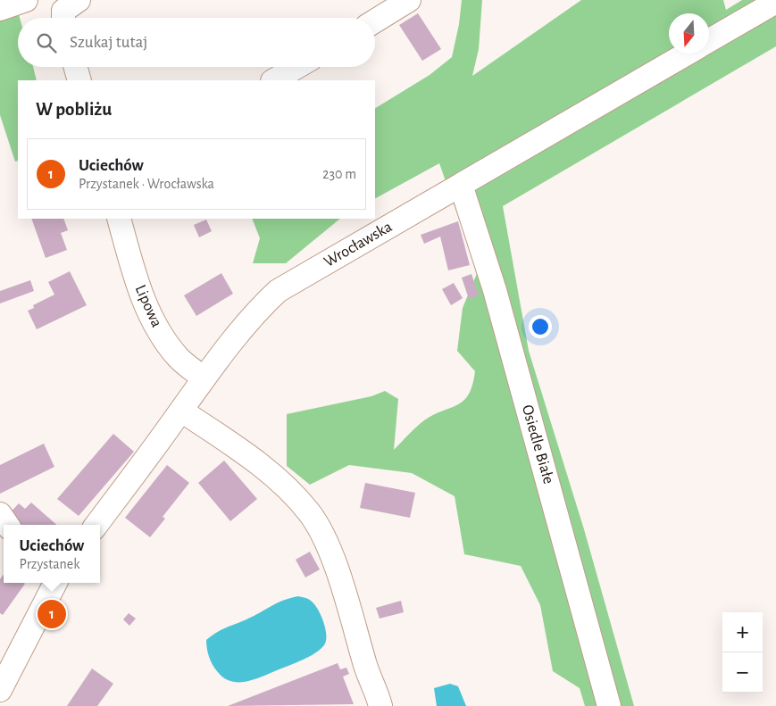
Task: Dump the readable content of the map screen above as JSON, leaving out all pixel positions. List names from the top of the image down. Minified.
{"streets":{"street":["Wrocławska","Lipowa","Osiedle Białe"]},"crossings":[["Wrocławska","Lipowa"],["Wrocławska","Osiedle Białe"]],"north":"bottom","page":{"search":"Szukaj tutaj","heading":"W pobliżu","list":[{"mark":"1","name":"Uciechów","note":"Przystanek · Wrocławska","value":"230 m"}],"popup":["Uciechów","Przystanek"],"pins":"1","map_buttons":["+","−"]}}
